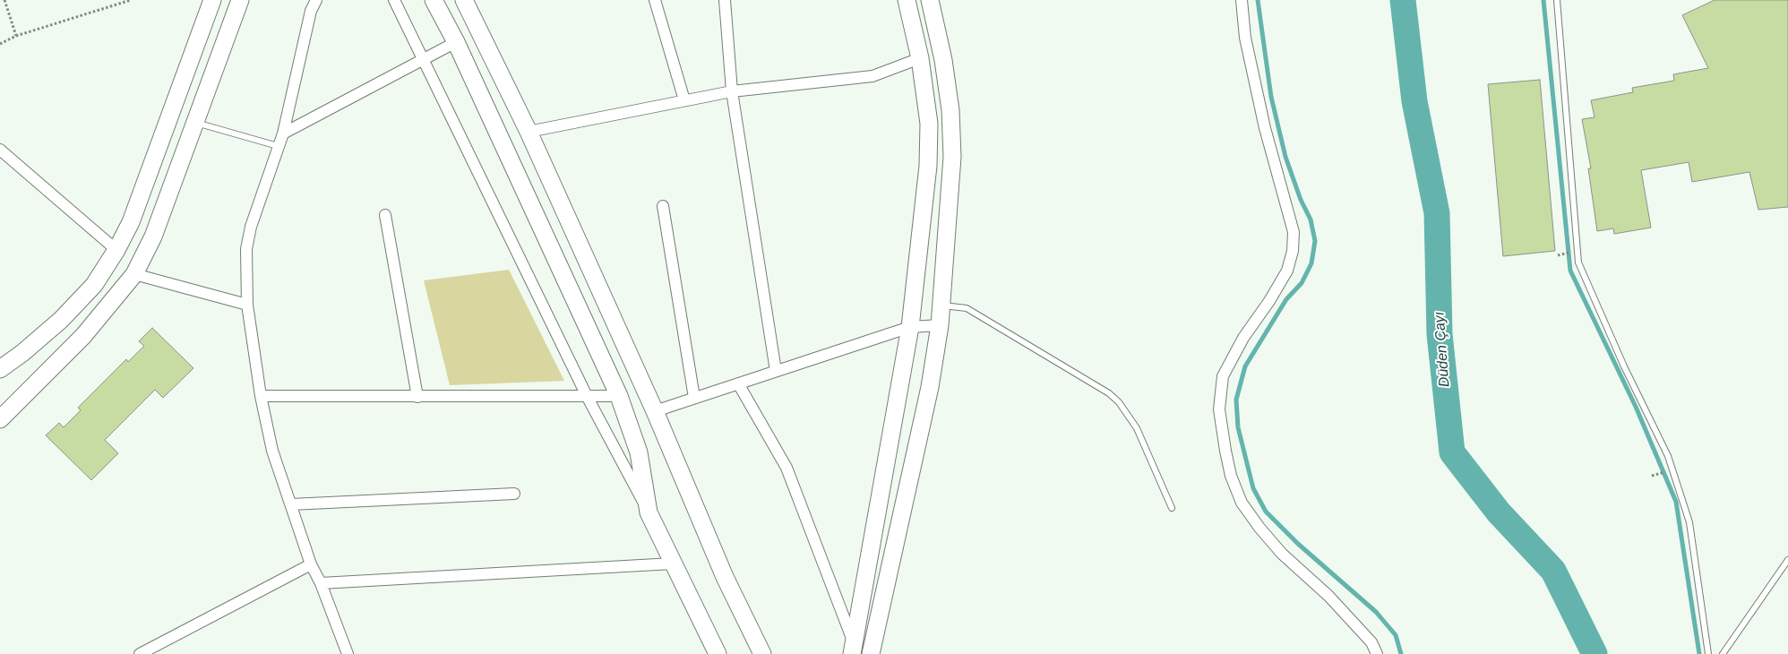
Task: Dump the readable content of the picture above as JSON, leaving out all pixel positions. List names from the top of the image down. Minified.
{"water":["Düden Çayı"]}
